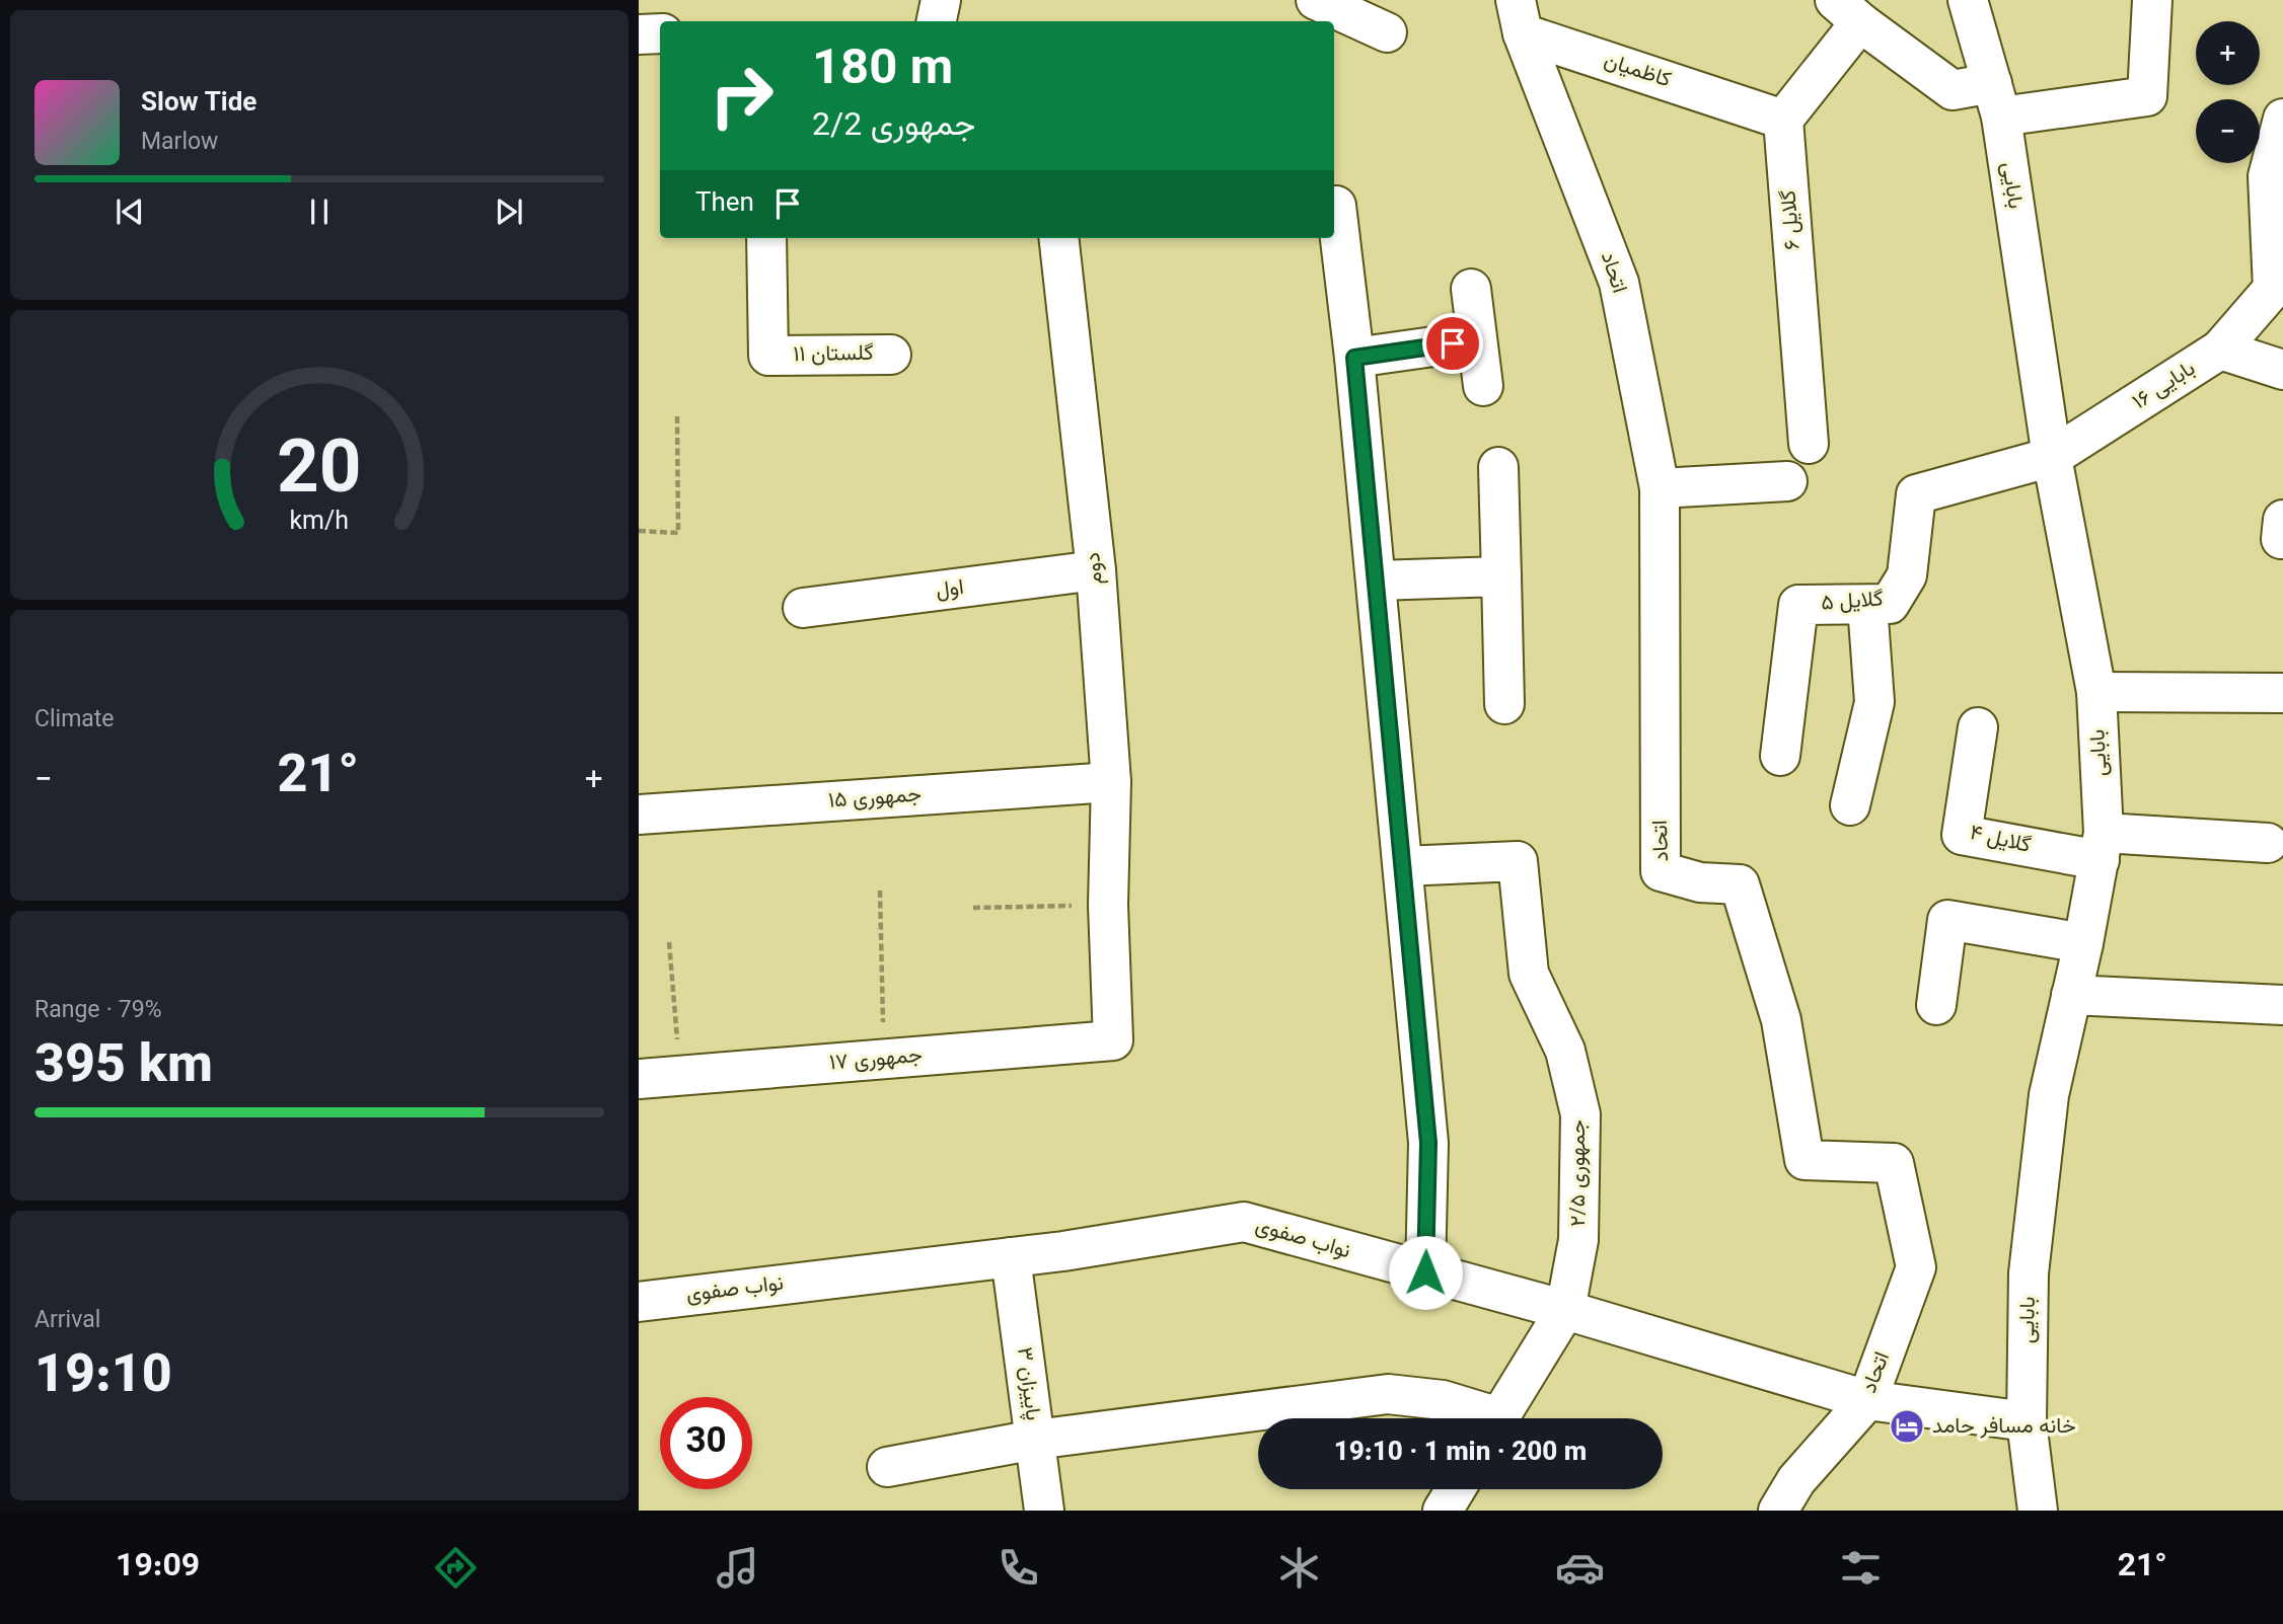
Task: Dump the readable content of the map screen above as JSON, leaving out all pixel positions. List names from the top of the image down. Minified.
{"streets":{"street":["کاظمیان","بابایی","گلایل ۶","اتحاد","گلستان ۱۱","بابایی ۱۶","دوم","اول","گلایل ۵","جمهوری ۱۵","گلایل ۴","جمهوری ۱۷","جمهوری ۲/۵","نواب صفوی","پاییزان ۳"]},"crossings":[["کاظمیان","گلایل ۶"],["کاظمیان","اتحاد"],["بابایی","بابایی ۱۶"],["بابایی","گلایل ۵"],["بابایی","گلایل ۴"],["بابایی","نواب صفوی"],["اتحاد","نواب صفوی"],["بابایی ۱۶","گلایل ۵"],["دوم","اول"],["دوم","جمهوری ۱۵"],["دوم","جمهوری ۱۷"],["جمهوری ۲/۵","نواب صفوی"],["نواب صفوی","پاییزان ۳"]],"places":{"hotel":["خانه مسافر حامد"]},"page":{"map_buttons":["+","−"],"turn":["180 m","جمهوری 2/2"],"song":["Slow Tide","Marlow"],"then":"Then","tile":["Climate",["Range · 79%","395 km"],["Arrival","19:10"]],"heat":["−","21°","+"],"limit":"30","trip":"19:10 · 1 min · 200 m","tabs":["19:09","21°"],"gauge":["20","km/h"]}}
